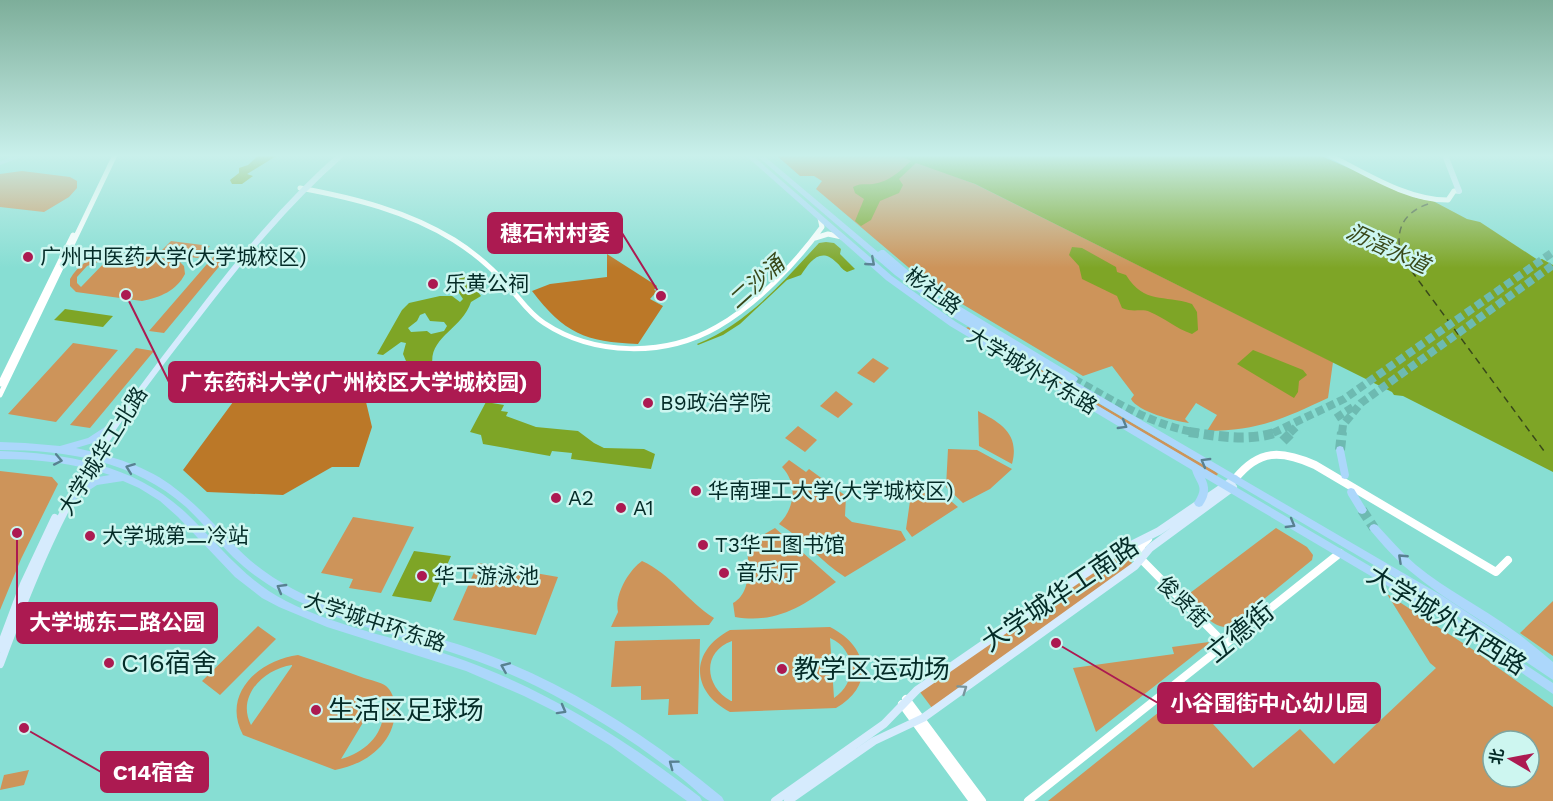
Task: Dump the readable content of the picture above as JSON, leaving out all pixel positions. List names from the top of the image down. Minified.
{"streets":{"main road":["彬社路","大学城外环东路","大学城华工北路","大学城华工南路","大学城外环西路","大学城中环东路"],"street":["俊贤街","立德街"]},"crossings":[["彬社路","大学城外环东路"],["大学城外环东路","大学城华工南路"],["大学城外环东路","大学城外环西路"],["大学城外环东路","立德街"],["大学城华工北路","大学城中环东路"],["大学城华工南路","俊贤街"],["俊贤街","立德街"],["大学城外环西路","立德街"]],"water":["沥滘水道","二沙涌"],"places":["广州中医药大学(大学城校区)","乐黄公祠","广东药科大学(广州校区大学城校园)","穗石村村委","B9政治学院","华南理工大学(大学城校区)","A2","A1","大学城东二路公园","大学城第二冷站","T3华工图书馆","音乐厅","华工游泳池","小谷围街中心幼儿园","C16宿舍","教学区运动场","生活区足球场","C14宿舍"],"north":"left"}
